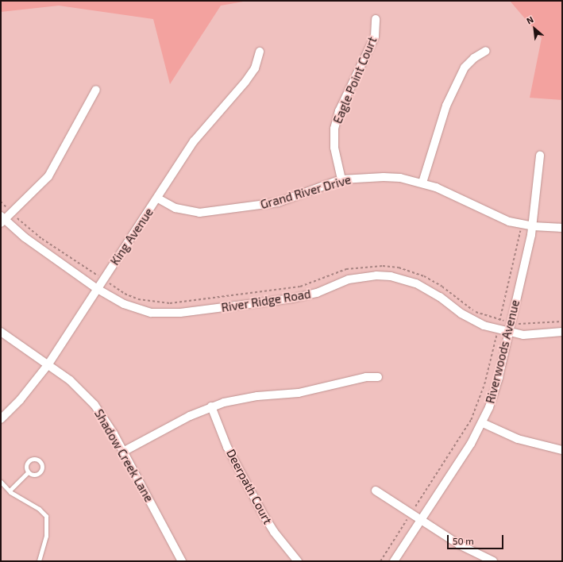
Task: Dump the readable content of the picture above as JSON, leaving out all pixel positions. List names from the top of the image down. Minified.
{"streets":{"street":["Eagle Point Court","Grand River Drive","King Avenue","River Ridge Road","Riverwoods Avenue","Shadow Creek Lane","Deerpath Court"]},"crossings":[["Eagle Point Court","Grand River Drive"],["Grand River Drive","King Avenue"],["Grand River Drive","Riverwoods Avenue"],["King Avenue","River Ridge Road"],["King Avenue","Shadow Creek Lane"],["River Ridge Road","Riverwoods Avenue"]],"scale_bar":"50 m","north":"top left"}
